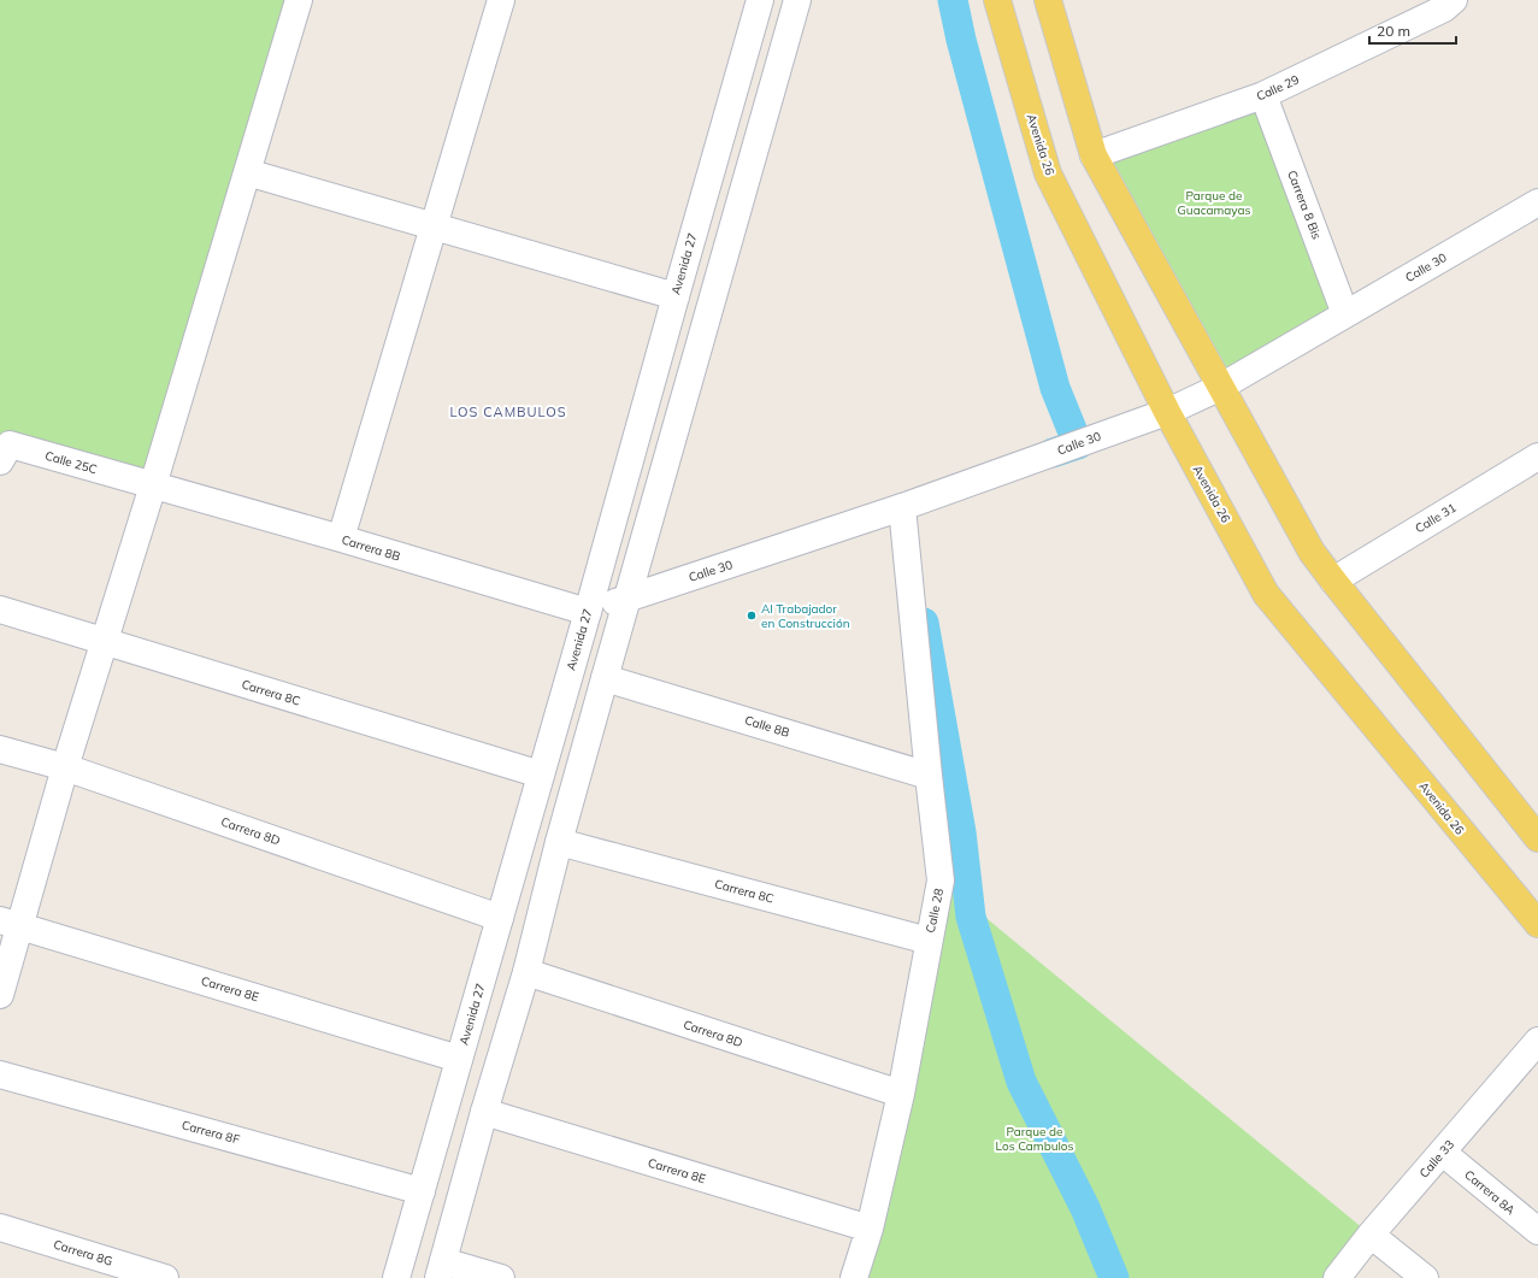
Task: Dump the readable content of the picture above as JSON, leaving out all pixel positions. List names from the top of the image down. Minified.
{"streets":{"main road":["Avenida 26"],"street":["Calle 29","Carrera 8 Bis","Avenida 27","Calle 30","Calle 25C","Calle 31","Carrera 8B","Carrera 8C","Calle 8B","Carrera 8D","Calle 28","Carrera 8E","Carrera 8F","Calle 33","Carrera 8A","Carrera 8G"]},"crossings":[["Calle 29","Carrera 8 Bis"],["Avenida 26","Calle 30"],["Carrera 8 Bis","Calle 30"],["Avenida 27","Calle 30"],["Avenida 27","Carrera 8B"],["Avenida 27","Carrera 8C"],["Avenida 27","Carrera 8D"],["Avenida 27","Carrera 8E"],["Avenida 27","Carrera 8F"],["Calle 30","Carrera 8B"],["Calle 30","Calle 28"],["Calle 25C","Carrera 8B"],["Carrera 8C","Calle 28"],["Calle 8B","Calle 28"],["Carrera 8D","Calle 28"],["Calle 28","Carrera 8E"],["Calle 33","Carrera 8A"]],"districts":["LOS CAMBULOS"],"parks":["Parque de Guacamayas","Parque de Los Cambulos"],"places":["Al Trabajador en Construcción"],"scale_bar":"20 m"}
